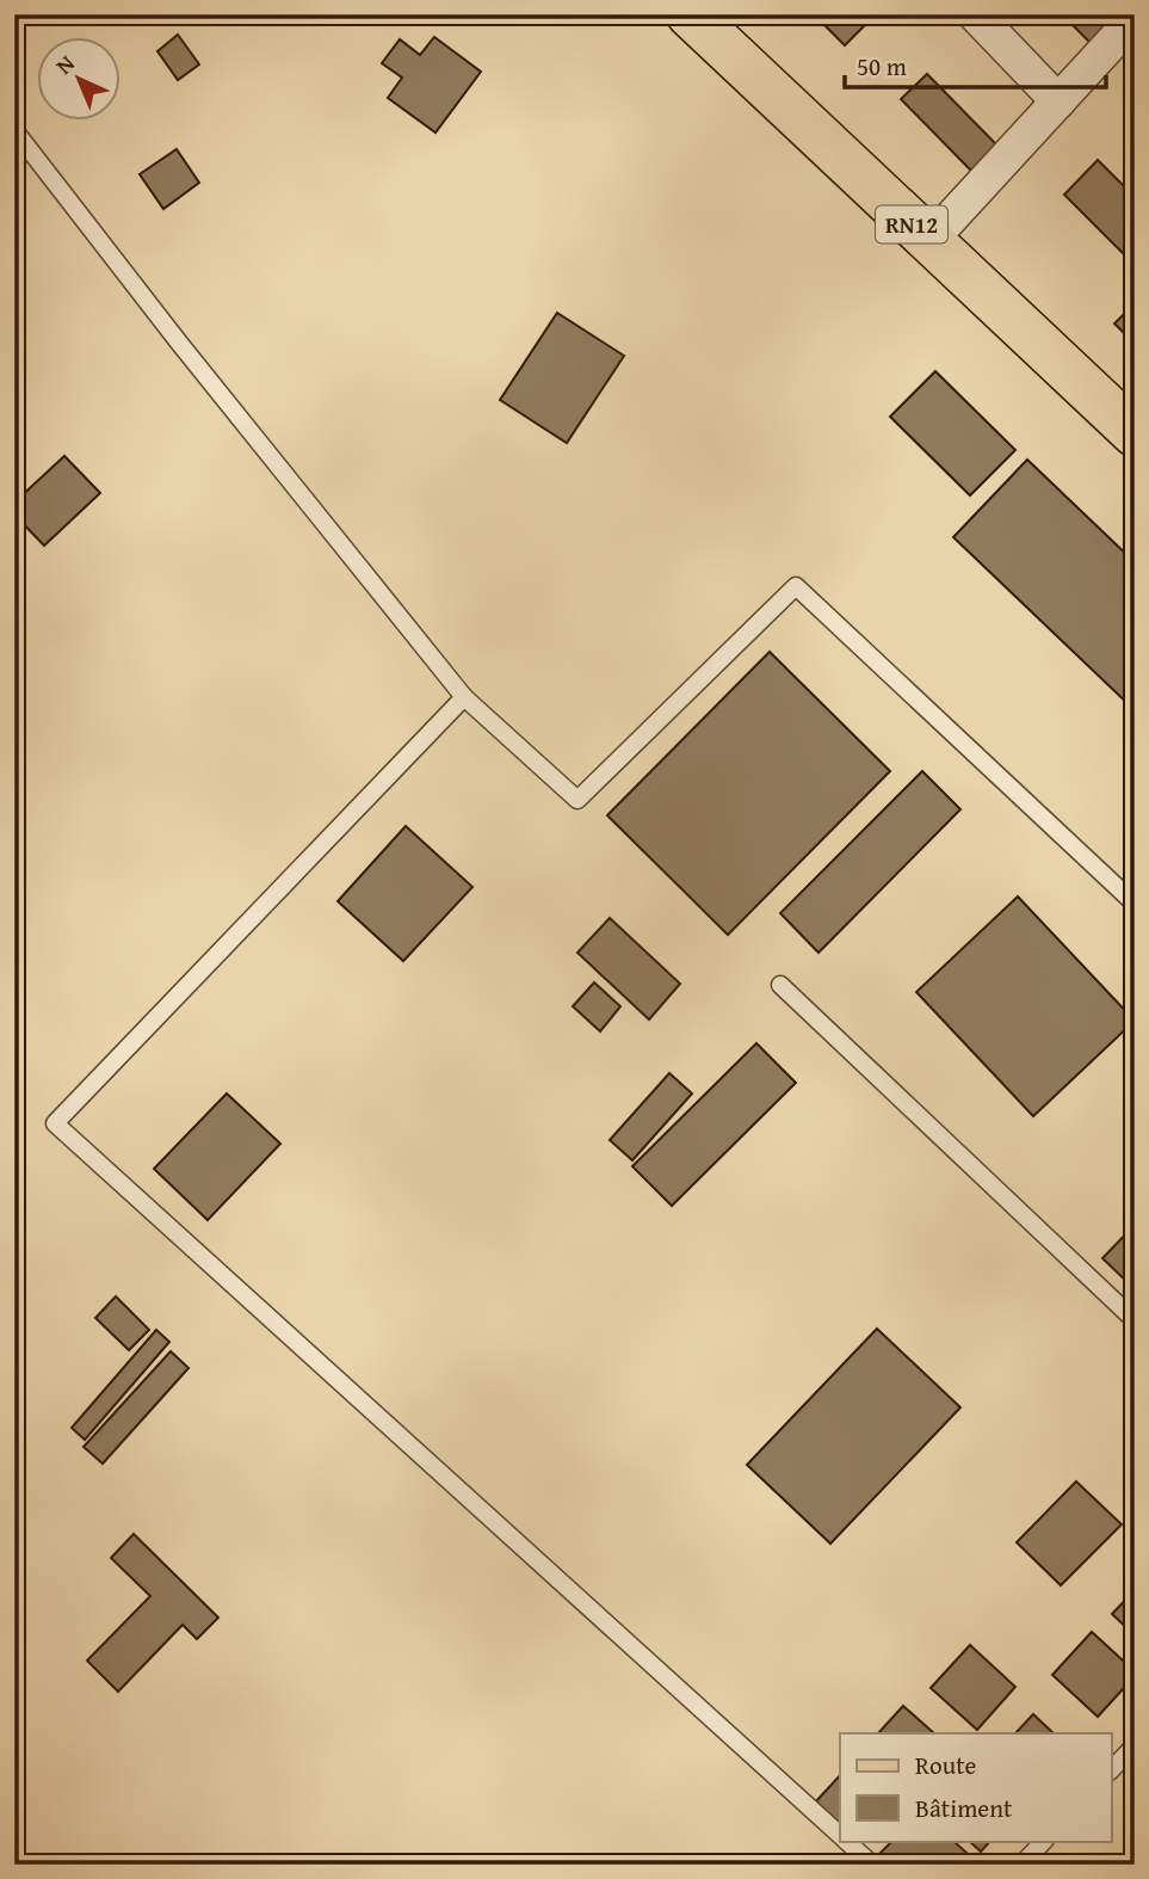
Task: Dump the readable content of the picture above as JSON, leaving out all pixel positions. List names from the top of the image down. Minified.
{"streets":{"main road":["RN12"]},"legend":["Route","Bâtiment"],"scale_bar":"50 m","north":"top left"}
